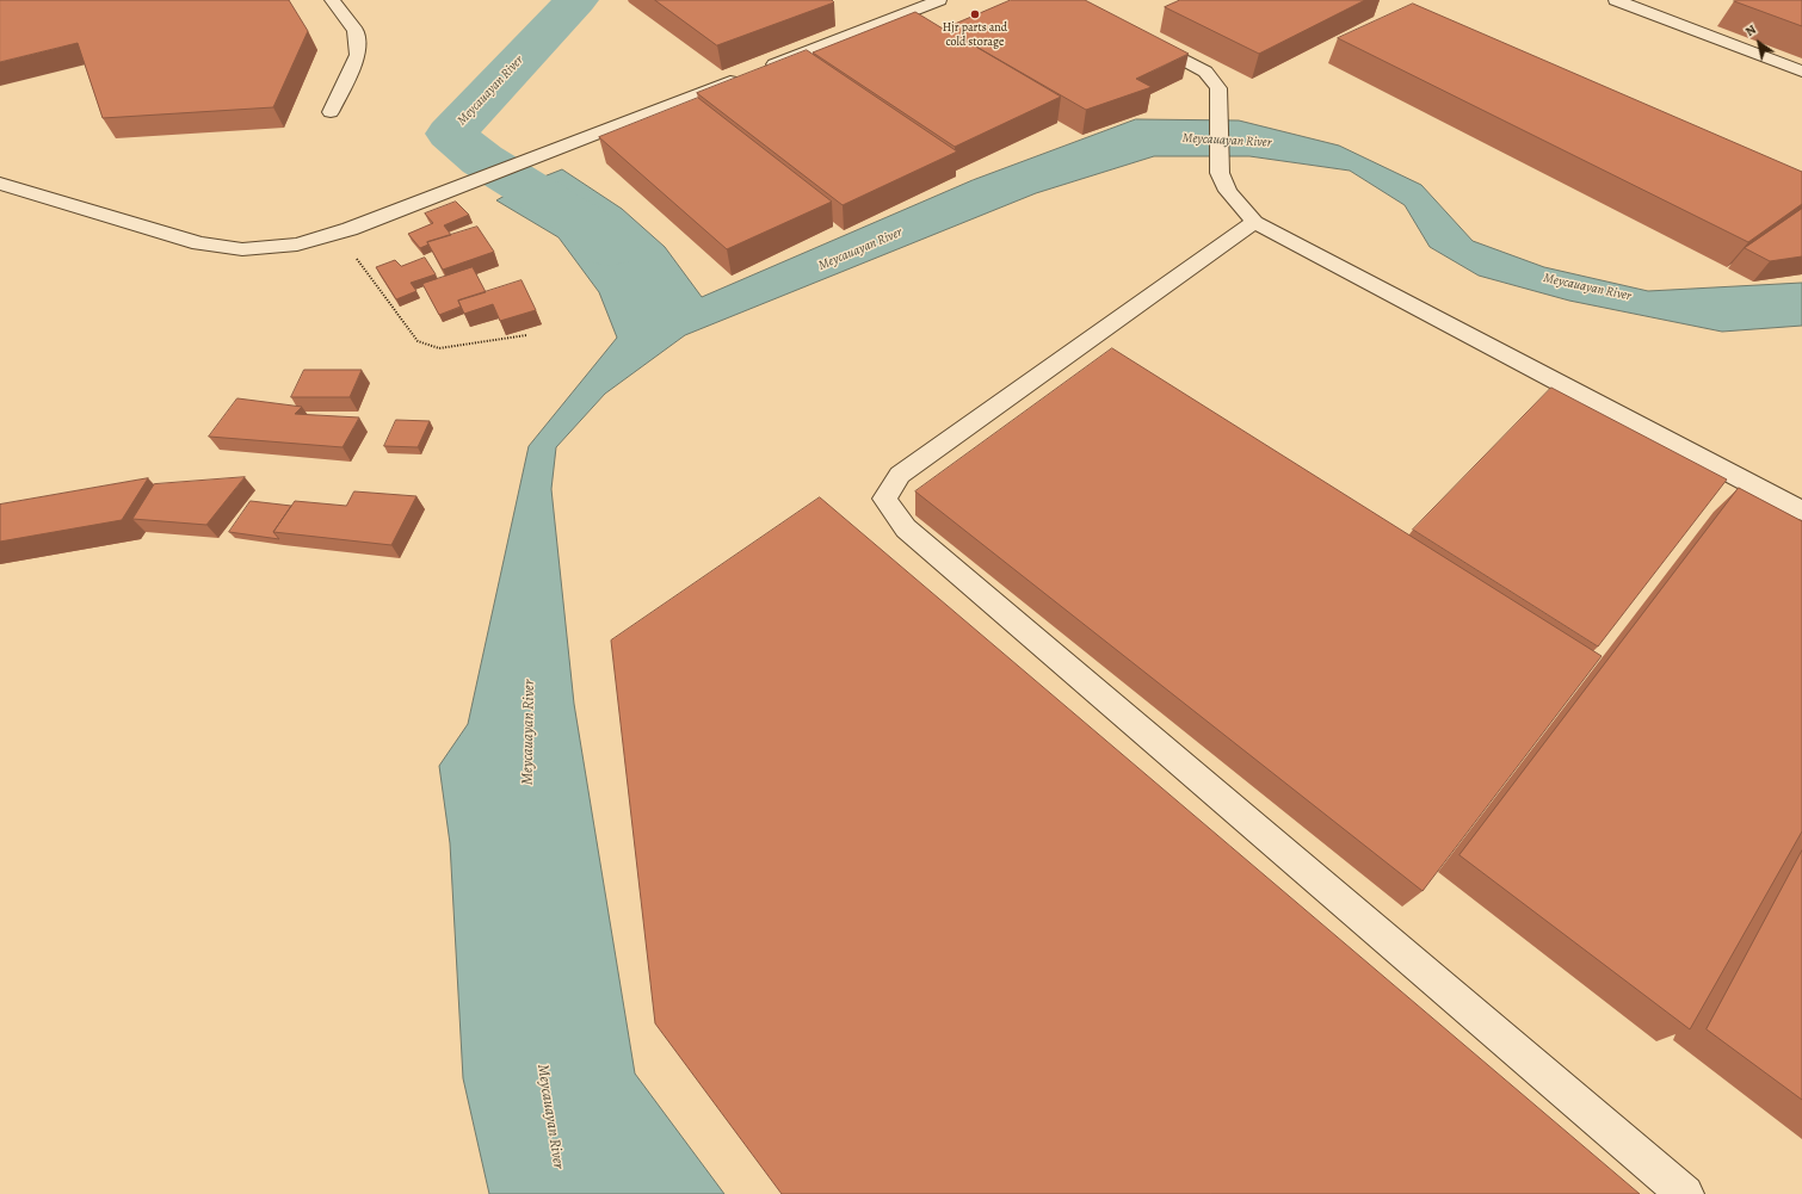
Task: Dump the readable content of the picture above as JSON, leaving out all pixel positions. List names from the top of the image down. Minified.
{"water":["Meycauayan River"],"places":["Hjr parts and cold storage"],"north":"top left"}
